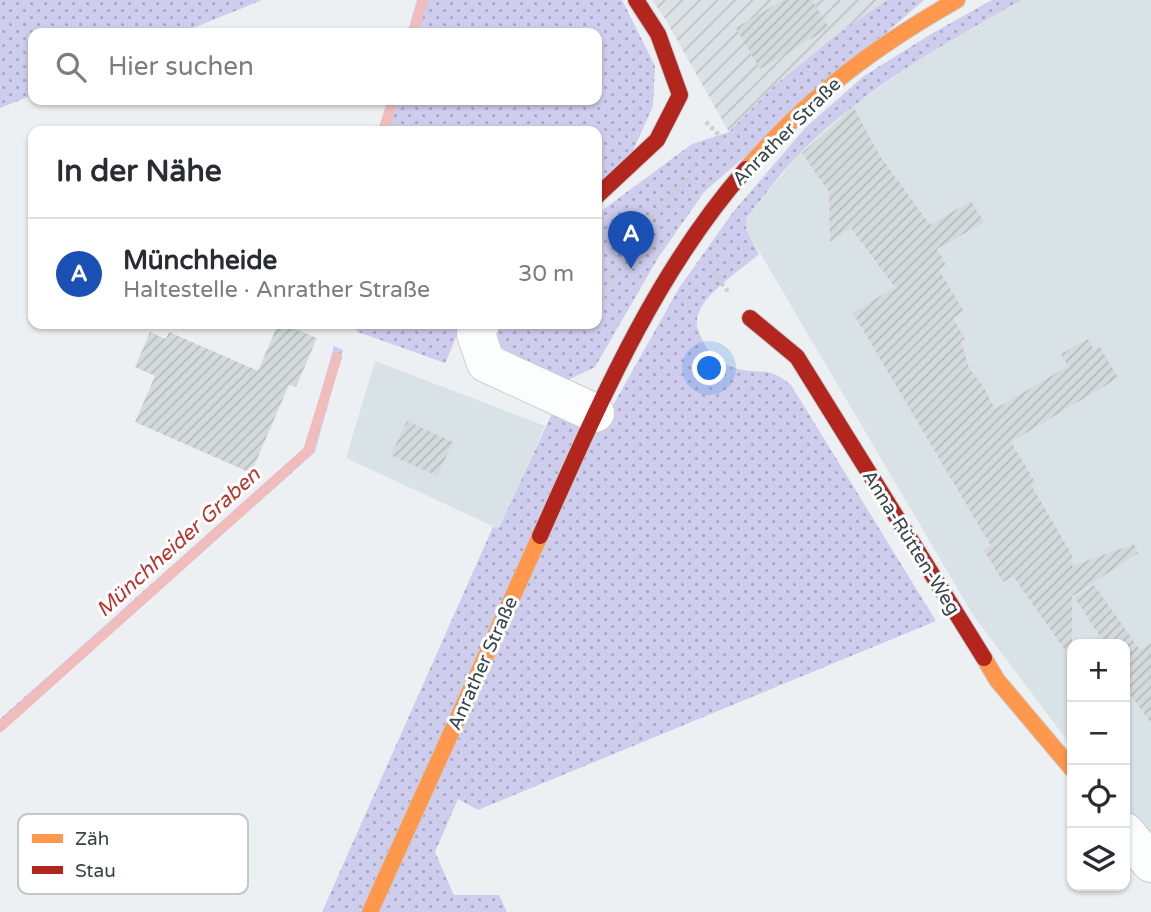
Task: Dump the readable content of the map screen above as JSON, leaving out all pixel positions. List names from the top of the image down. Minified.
{"streets":{"street":["Anrather Straße","Anna-Rütten-Weg"]},"water":["Münchheider Graben"],"legend":["Zäh","Stau"],"page":{"search":"Hier suchen","heading":"In der Nähe","pins":"A","list":[{"mark":"A","name":"Münchheide","note":"Haltestelle · Anrather Straße","value":"30 m"}],"map_buttons":["+","−"]}}
